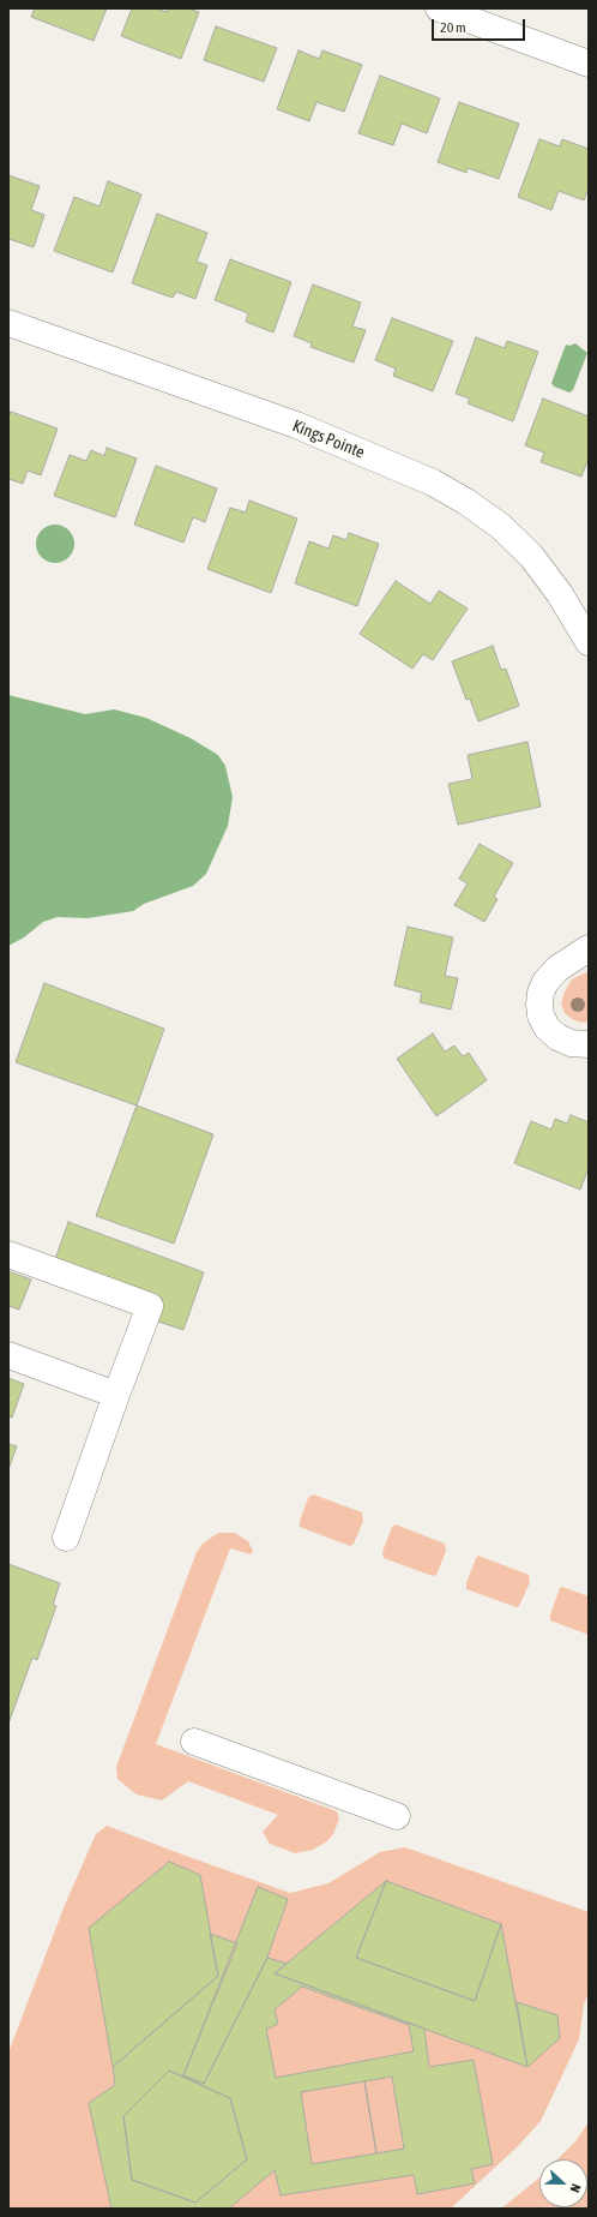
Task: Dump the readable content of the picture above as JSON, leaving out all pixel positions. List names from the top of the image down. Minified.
{"streets":{"street":["Kings Pointe"]},"scale_bar":"20 m","north":"right"}
